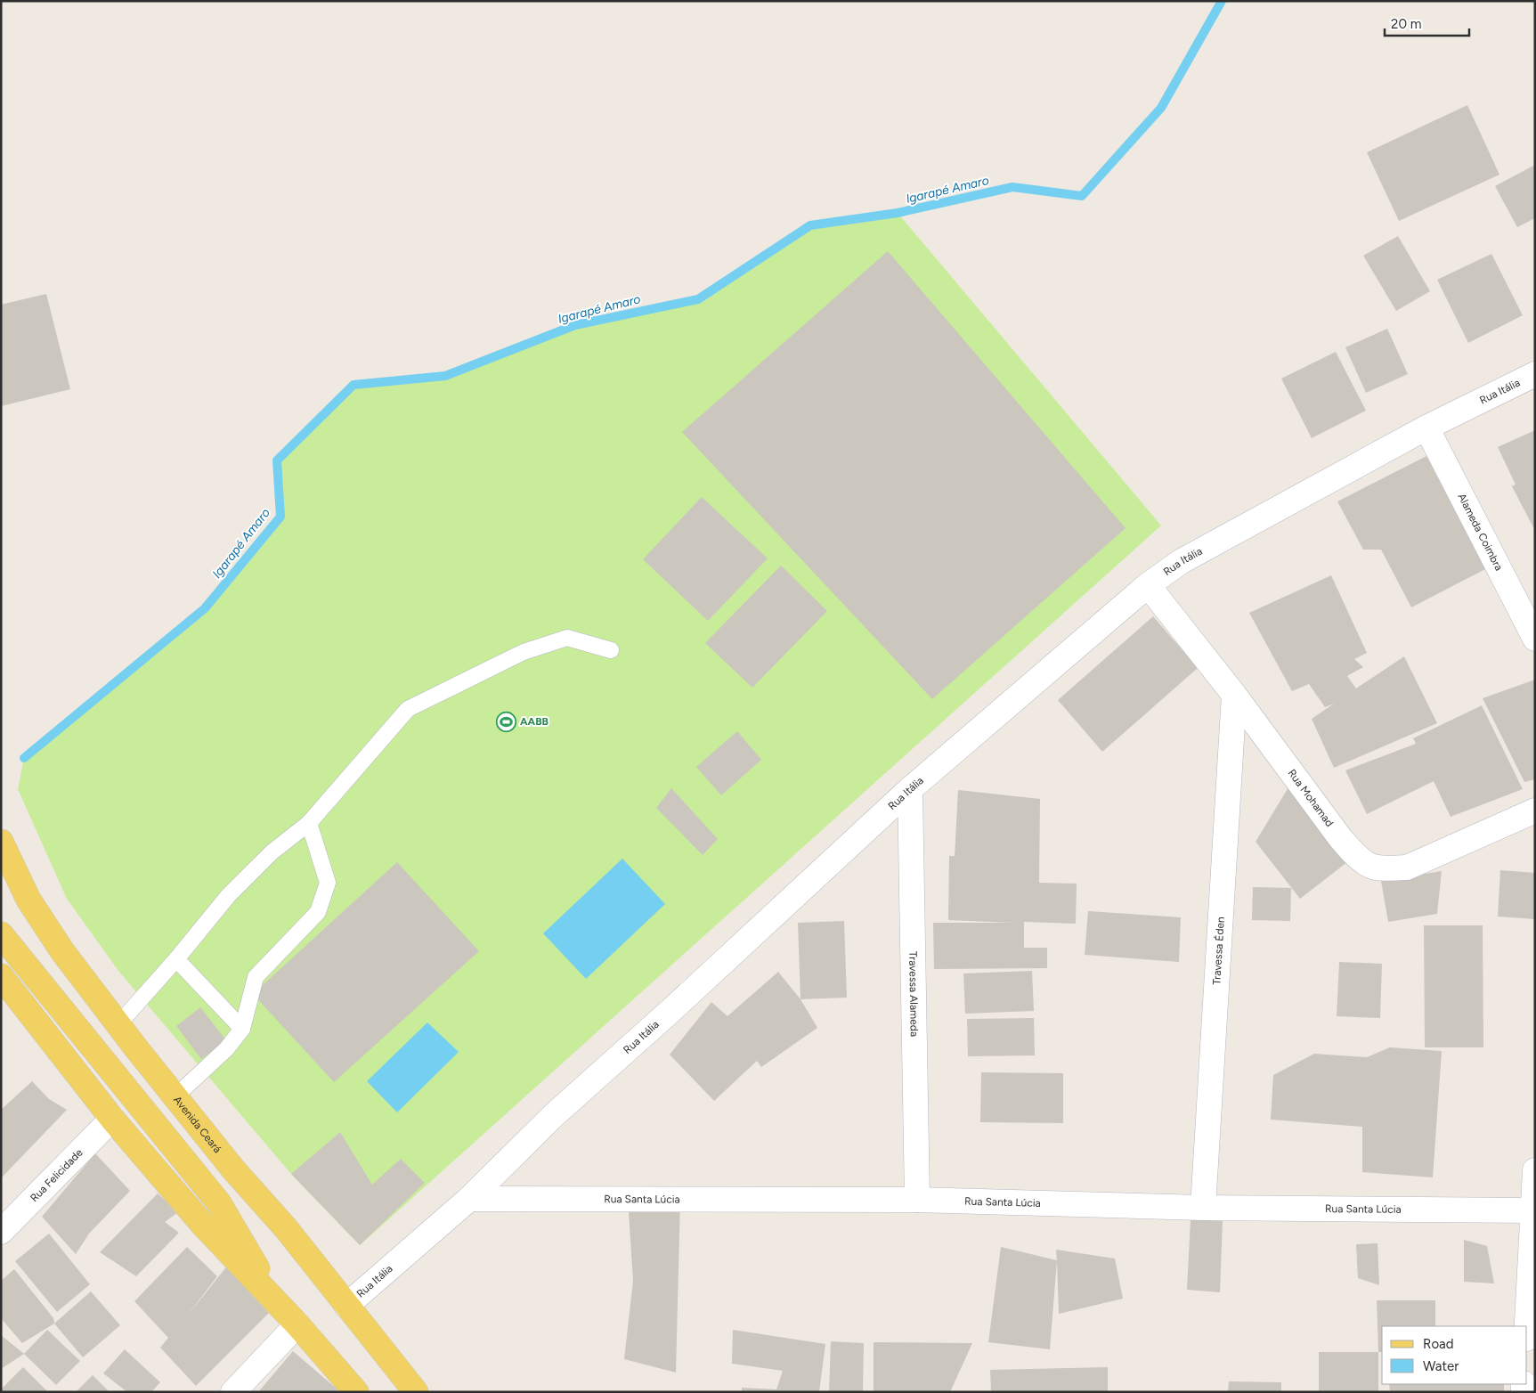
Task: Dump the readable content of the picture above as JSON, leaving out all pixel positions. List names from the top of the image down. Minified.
{"streets":{"main road":["Avenida Ceará"],"street":["Rua Itália","Alameda Coimbra","Rua Mohamad","Travessa Éden","Travessa Alameda","Rua Felicidade","Rua Santa Lúcia"]},"crossings":[["Rua Itália","Alameda Coimbra"],["Rua Itália","Rua Mohamad"],["Rua Itália","Travessa Alameda"],["Rua Itália","Avenida Ceará"],["Rua Itália","Rua Santa Lúcia"],["Rua Mohamad","Travessa Éden"],["Travessa Éden","Rua Santa Lúcia"],["Travessa Alameda","Rua Santa Lúcia"]],"water":["Igarapé Amaro"],"places":{"sports":["AABB"]},"legend":["Road","Water"],"scale_bar":"20 m"}
